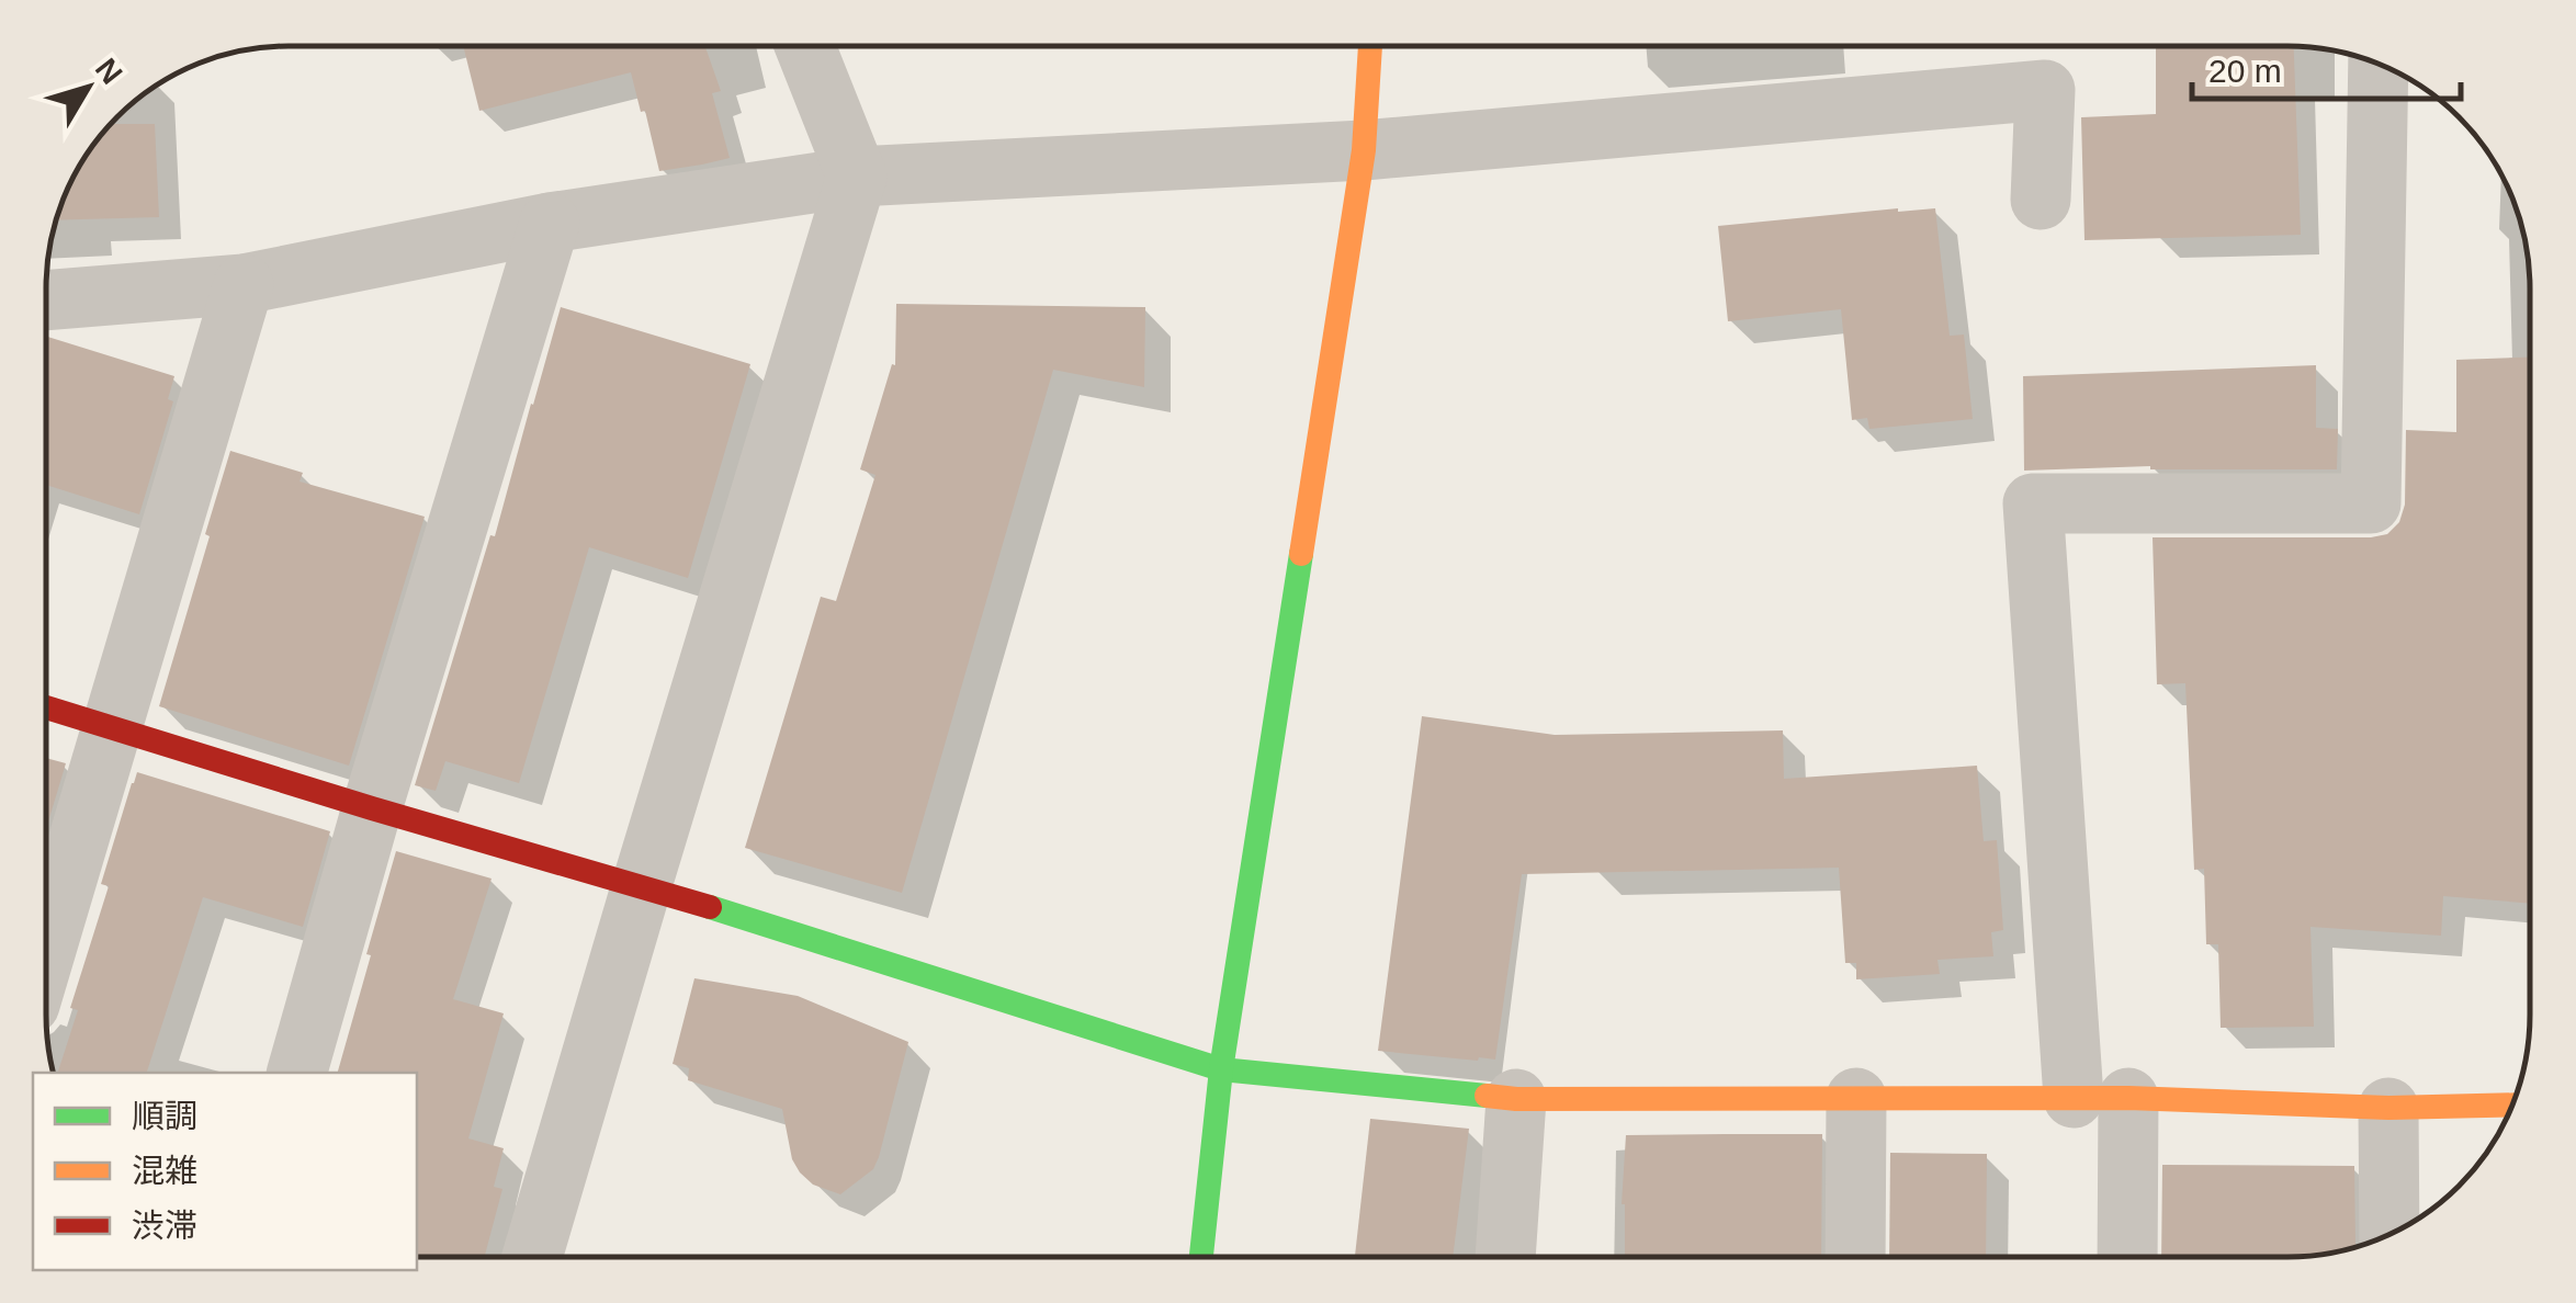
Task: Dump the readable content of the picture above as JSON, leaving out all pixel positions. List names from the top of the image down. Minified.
{"legend":["順調","混雑","渋滞"],"scale_bar":"20 m","north":"top right"}
